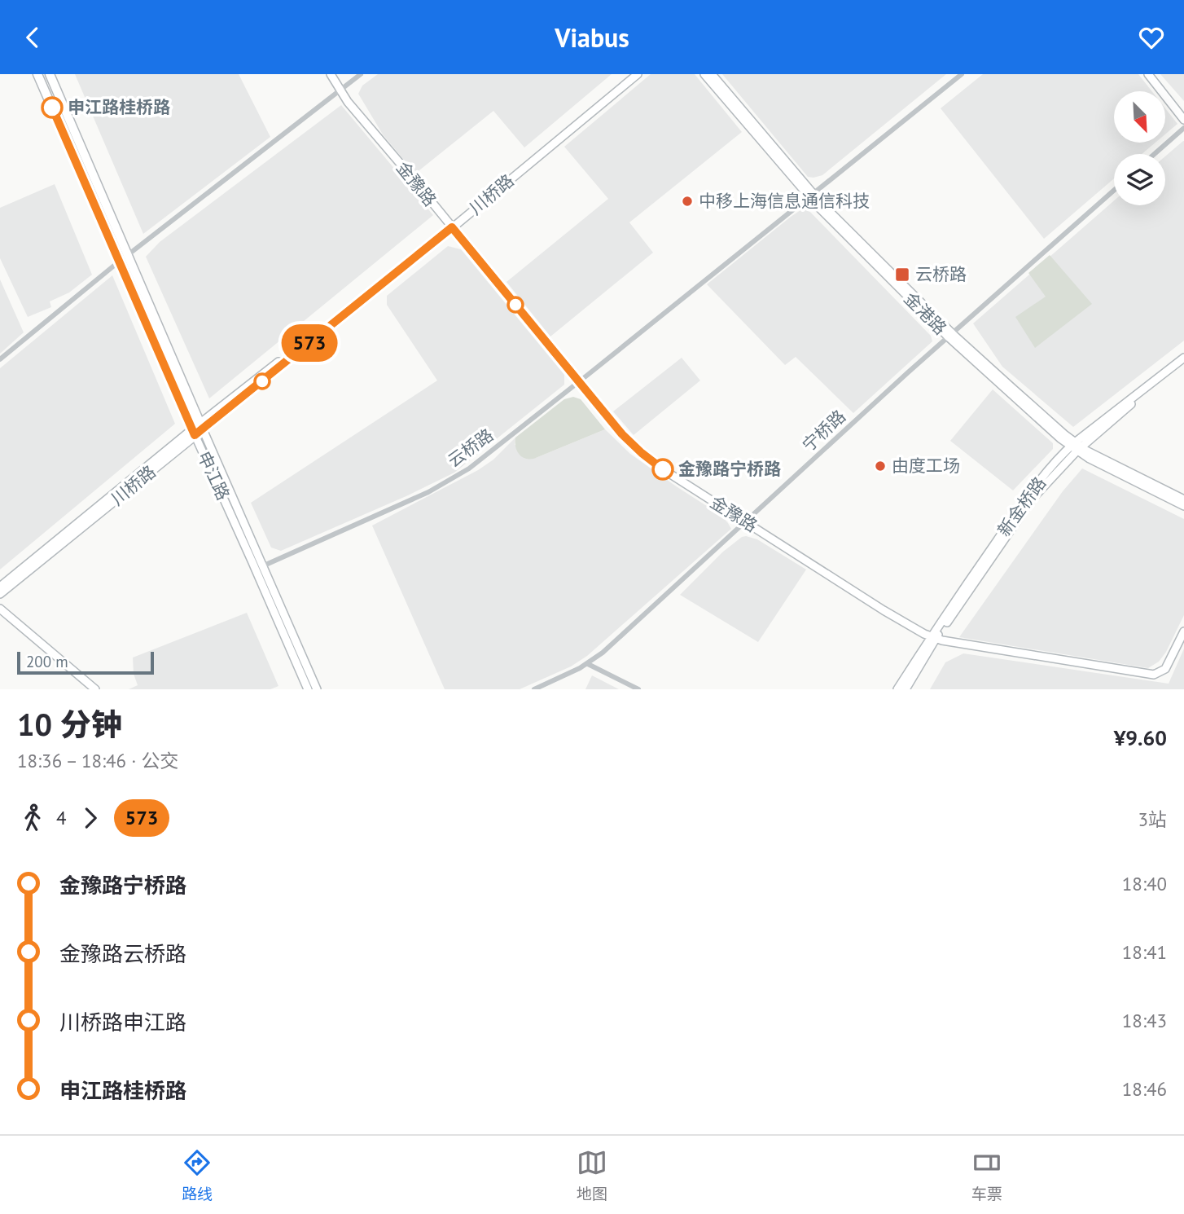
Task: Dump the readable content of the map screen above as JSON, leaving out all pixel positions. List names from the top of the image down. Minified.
{"streets":{"main road":["申江路"],"street":["金豫路","川桥路","金港路","宁桥路","云桥路","新金桥路"]},"crossings":[["金豫路","川桥路"],["金豫路","宁桥路"],["金豫路","云桥路"],["金豫路","新金桥路"],["川桥路","申江路"],["金港路","宁桥路"],["金港路","云桥路"],["金港路","新金桥路"],["云桥路","申江路"]],"places":{"other":["申江路桂桥路","中移上海信息通信科技","由度工场","金豫路宁桥路"],"transit":["云桥路"]},"lines":["bus line 573"],"scale_bar":"200 m","north":"bottom right","page":{"header":"Viabus","on_map":"573","scale":"200 m","heading":["10 分钟","18:36 – 18:46 · 公交","¥9.60"],"legs":["4","573","3站"],"list":[{"name":"金豫路宁桥路","value":"18:40"},{"name":"金豫路云桥路","value":"18:41"},{"name":"川桥路申江路","value":"18:43"},{"name":"申江路桂桥路","value":"18:46"}],"tabs":["路线","地图","车票"]}}
